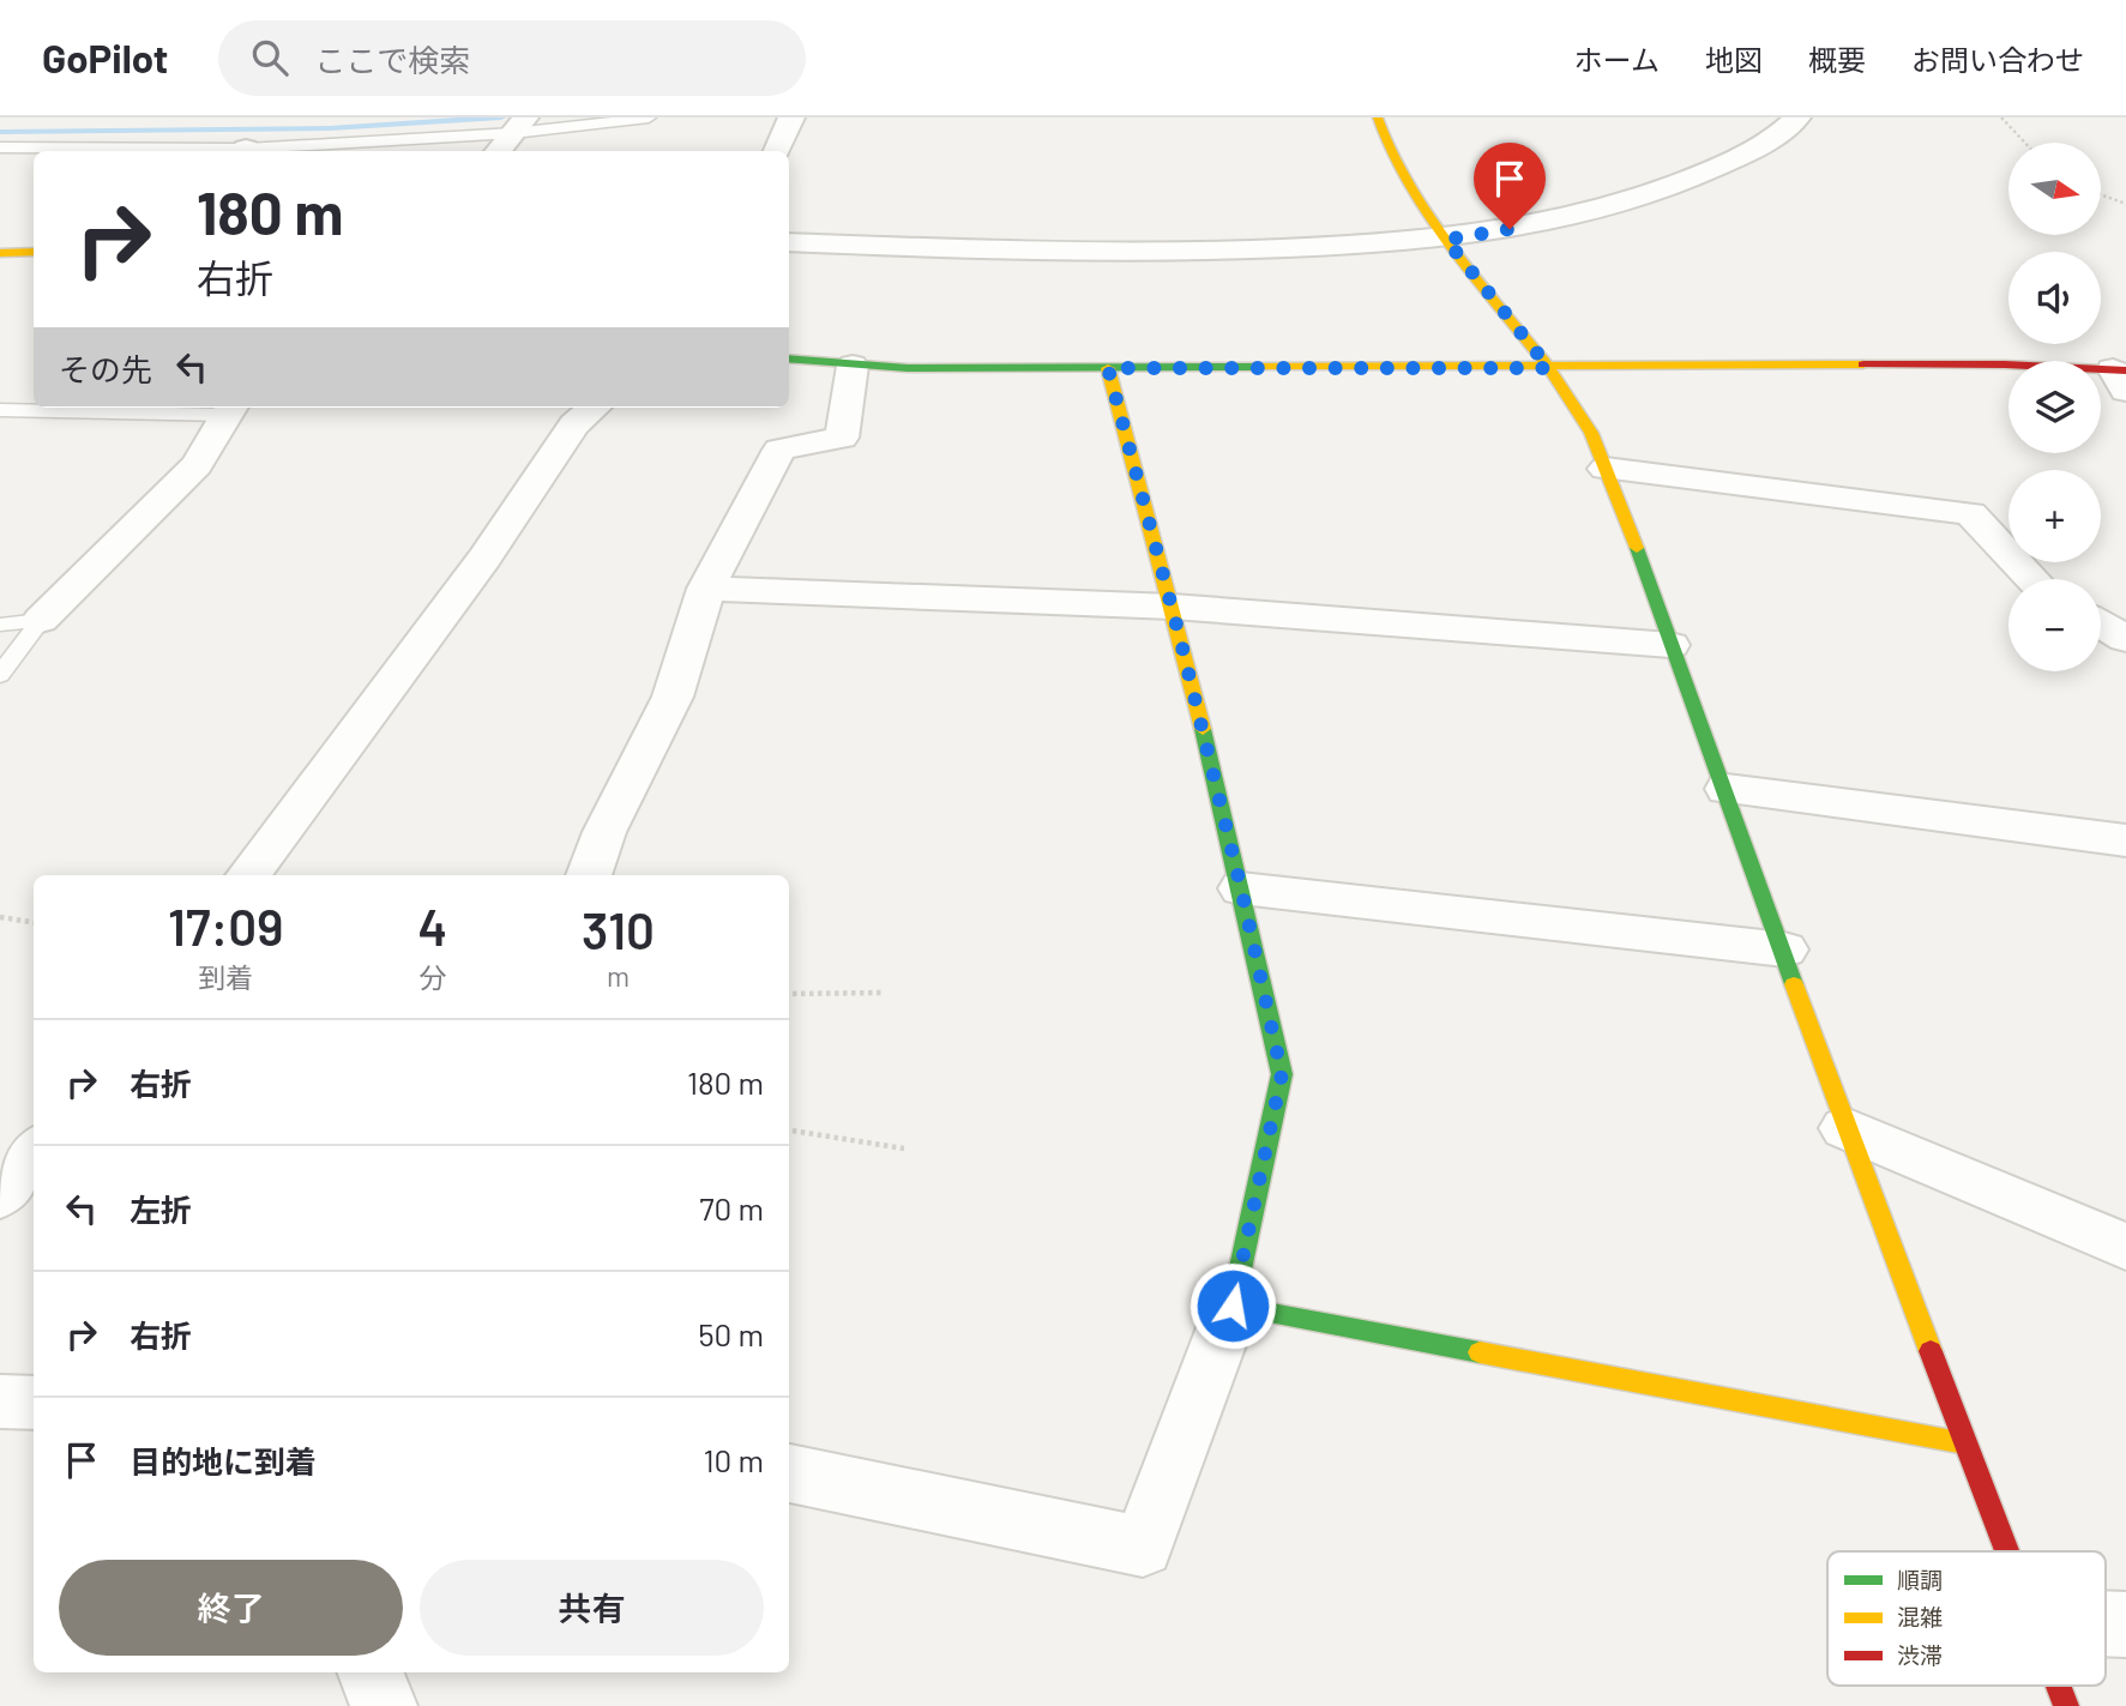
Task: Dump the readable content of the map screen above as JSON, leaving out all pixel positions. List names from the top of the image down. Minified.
{"legend":["順調","混雑","渋滞"],"north":"right","page":{"header":"GoPilot","search":"ここで検索","nav":["ホーム","地図","概要","お問い合わせ"],"map_buttons":["+","−"],"turn":["180 m","右折"],"then":"その先","eta":["17:09","到着","4","分","310","m"],"list":[{"name":"右折","value":"180 m"},{"name":"左折","value":"70 m"},{"name":"右折","value":"50 m"},{"name":"目的地に到着","value":"10 m"}],"buttons":["終了","共有"]}}
